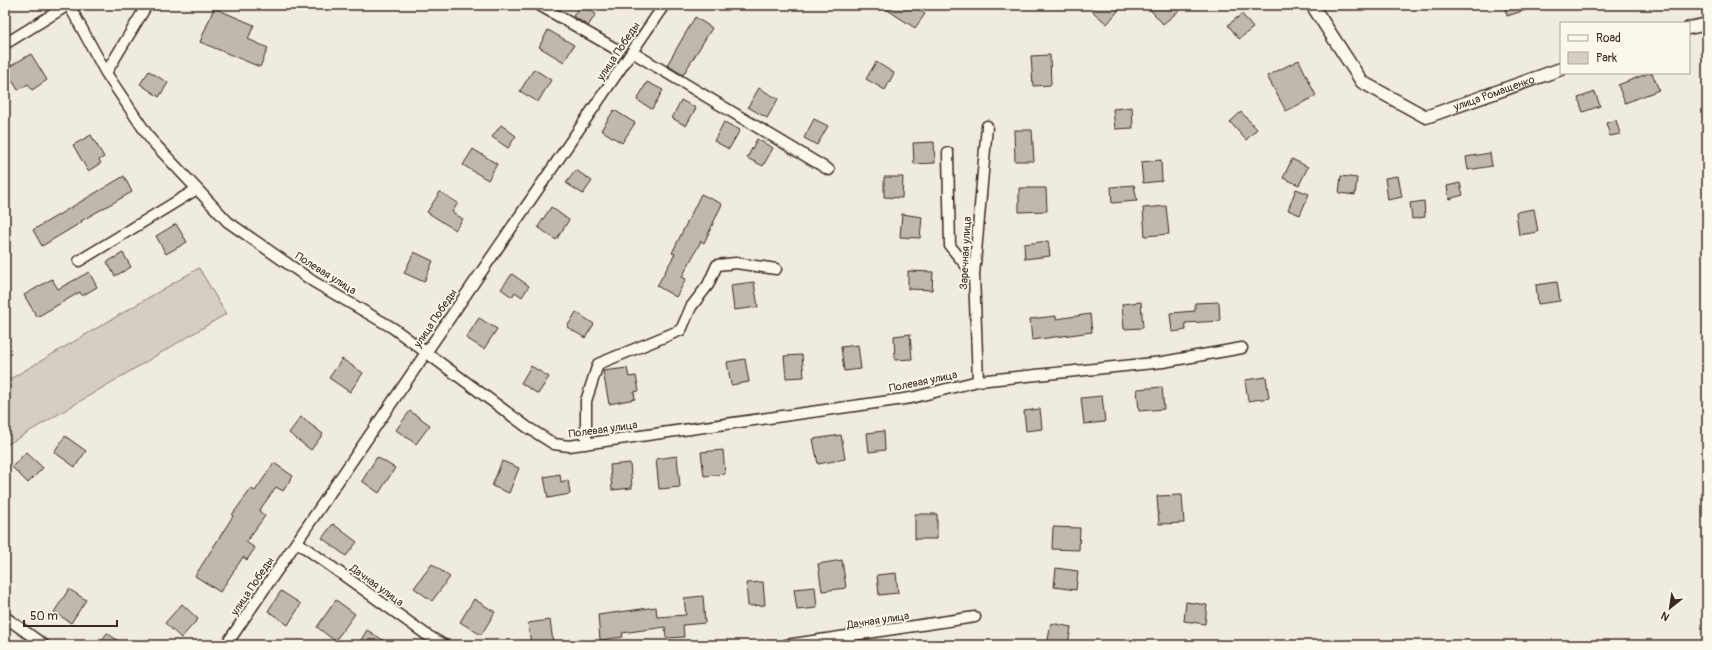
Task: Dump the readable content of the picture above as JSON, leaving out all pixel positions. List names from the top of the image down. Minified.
{"streets":{"street":["улица Победы","улица Ромащенко","Заречная улица","Полевая улица","Дачная улица"]},"crossings":[["улица Победы","Полевая улица"],["улица Победы","Дачная улица"],["Заречная улица","Полевая улица"]],"legend":["Road","Park"],"scale_bar":"50 m","north":"bottom left"}
